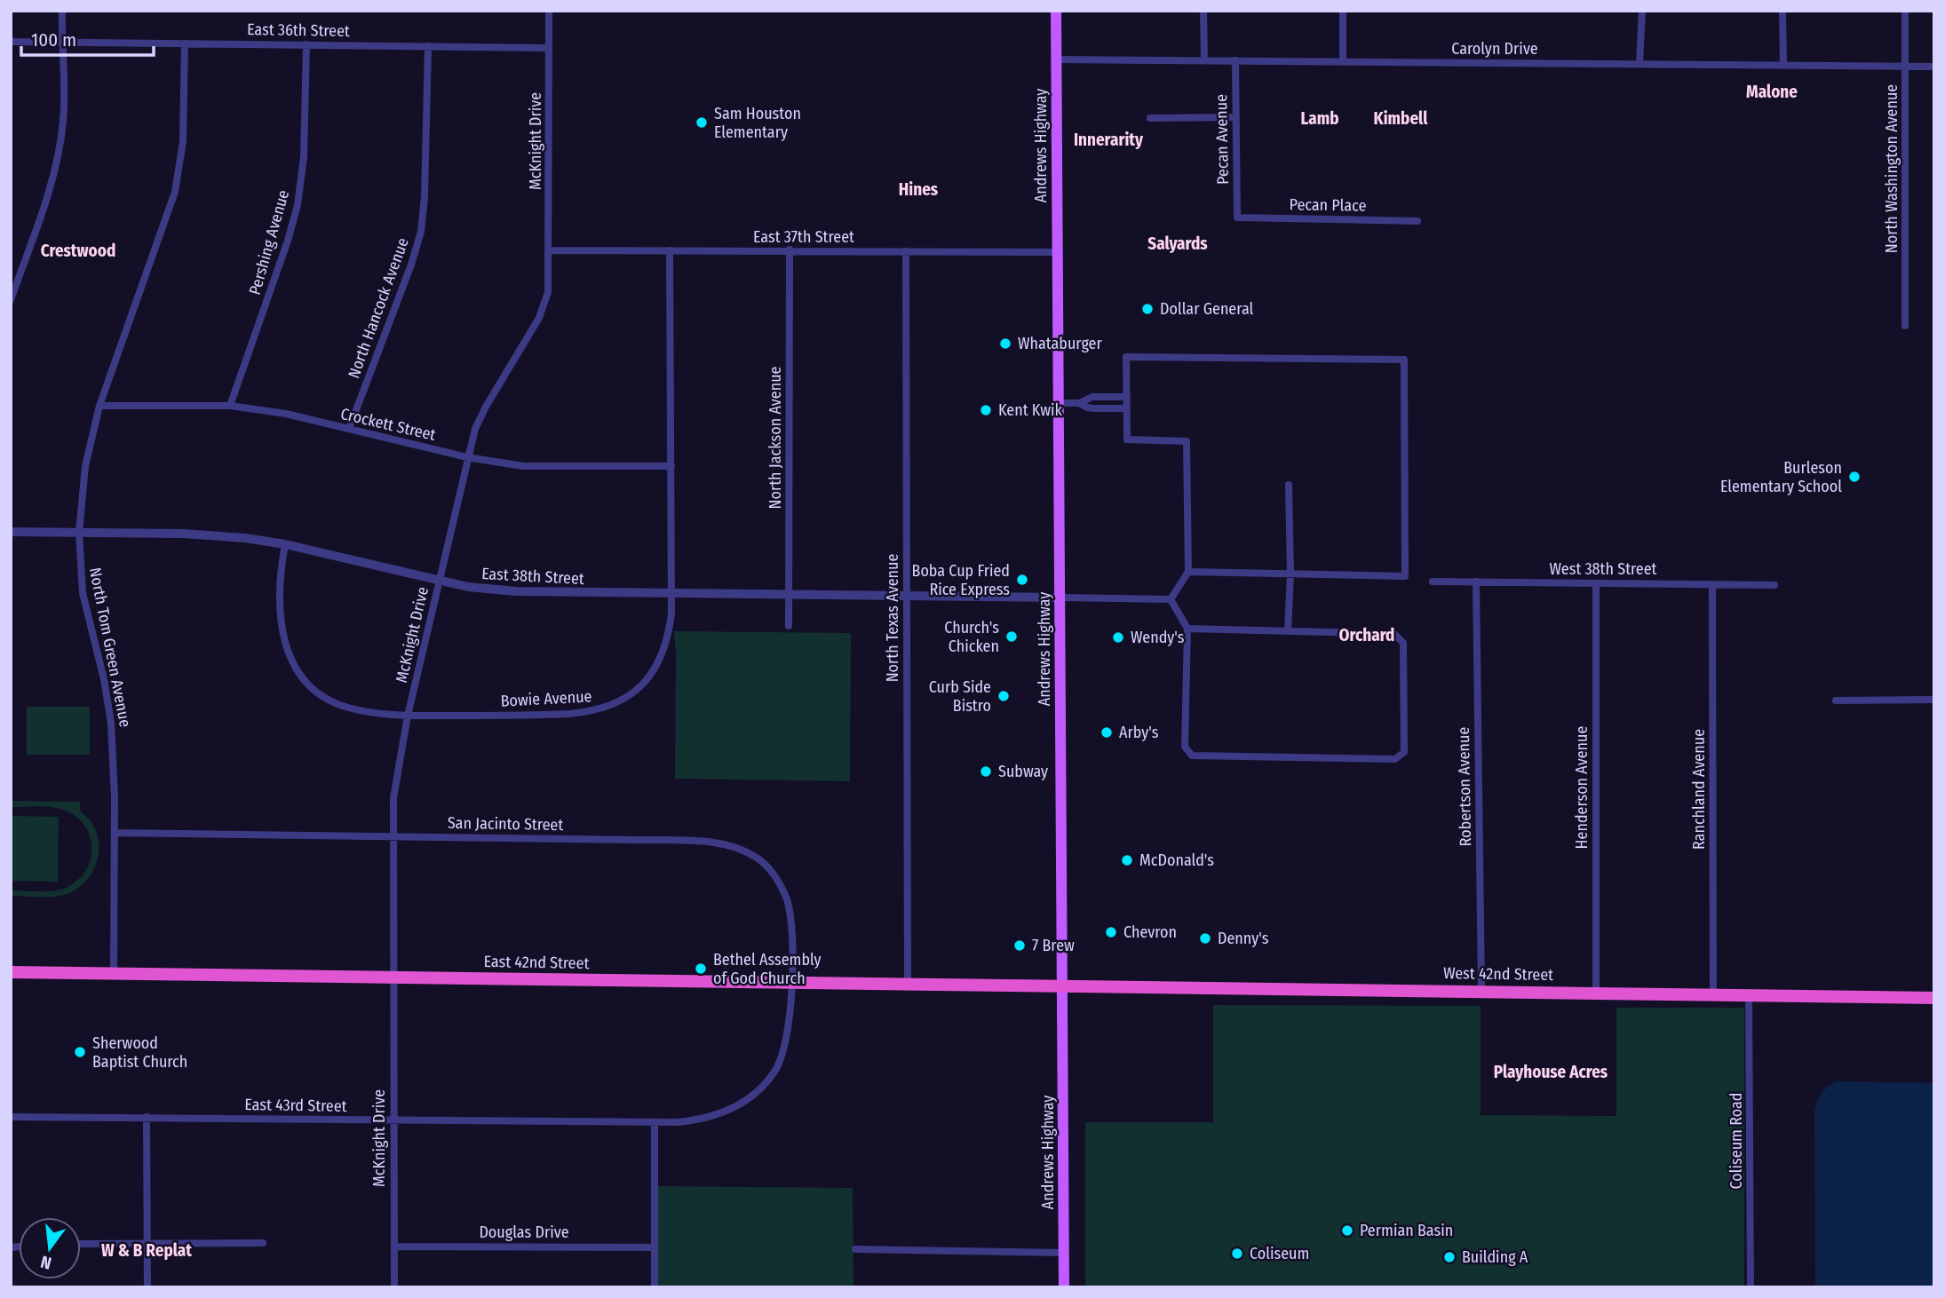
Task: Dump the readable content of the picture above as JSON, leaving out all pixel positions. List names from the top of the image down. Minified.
{"streets":{"highway":["East 42nd Street","West 42nd Street"],"main road":["Andrews Highway"],"street":["East 36th Street","Carolyn Drive","Pecan Avenue","McKnight Drive","North Washington Avenue","Pecan Place","East 37th Street","Pershing Avenue","North Hancock Avenue","Crockett Street","North Jackson Avenue","West 38th Street","East 38th Street","North Texas Avenue","North Tom Green Avenue","Bowie Avenue","Robertson Avenue","Henderson Avenue","Ranchland Avenue","San Jacinto Street","East 43rd Street","Coliseum Road","Douglas Drive"]},"crossings":[["East 36th Street","McKnight Drive"],["East 36th Street","Pershing Avenue"],["East 36th Street","North Hancock Avenue"],["East 36th Street","North Tom Green Avenue"],["Carolyn Drive","Pecan Avenue"],["Carolyn Drive","Andrews Highway"],["Carolyn Drive","North Washington Avenue"],["Pecan Avenue","Pecan Place"],["McKnight Drive","East 37th Street"],["McKnight Drive","Crockett Street"],["McKnight Drive","East 38th Street"],["McKnight Drive","Bowie Avenue"],["McKnight Drive","San Jacinto Street"],["McKnight Drive","East 42nd Street"],["McKnight Drive","East 43rd Street"],["McKnight Drive","Douglas Drive"],["Andrews Highway","East 37th Street"],["Andrews Highway","East 38th Street"],["Andrews Highway","East 42nd Street"],["Andrews Highway","West 42nd Street"],["East 37th Street","North Jackson Avenue"],["East 37th Street","North Texas Avenue"],["East 37th Street","Bowie Avenue"],["Pershing Avenue","Crockett Street"],["North Hancock Avenue","Crockett Street"],["Crockett Street","North Tom Green Avenue"],["Crockett Street","Bowie Avenue"],["North Jackson Avenue","East 38th Street"],["West 38th Street","Robertson Avenue"],["West 38th Street","Henderson Avenue"],["West 38th Street","Ranchland Avenue"],["East 38th Street","North Texas Avenue"],["East 38th Street","North Tom Green Avenue"],["East 38th Street","Bowie Avenue"],["North Texas Avenue","East 42nd Street"],["North Tom Green Avenue","San Jacinto Street"],["North Tom Green Avenue","East 42nd Street"],["Robertson Avenue","West 42nd Street"],["Henderson Avenue","West 42nd Street"],["Ranchland Avenue","West 42nd Street"],["San Jacinto Street","East 42nd Street"],["San Jacinto Street","East 43rd Street"],["East 42nd Street","West 42nd Street"],["West 42nd Street","Coliseum Road"]],"districts":["Malone","Lamb","Kimbell","Innerarity","Hines","Salyards","Crestwood","Orchard","Playhouse Acres","W & B Replat"],"places":["Sam Houston Elementary","Dollar General","Whataburger","Kent Kwik","Burleson Elementary School","Boba Cup Fried Rice Express","Church's Chicken","Wendy's","Curb Side Bistro","Arby's","Subway","McDonald's","Chevron","Denny's","7 Brew","Bethel Assembly of God Church","Sherwood Baptist Church","Permian Basin","Coliseum","Building A"],"scale_bar":"100 m","north":"bottom"}
